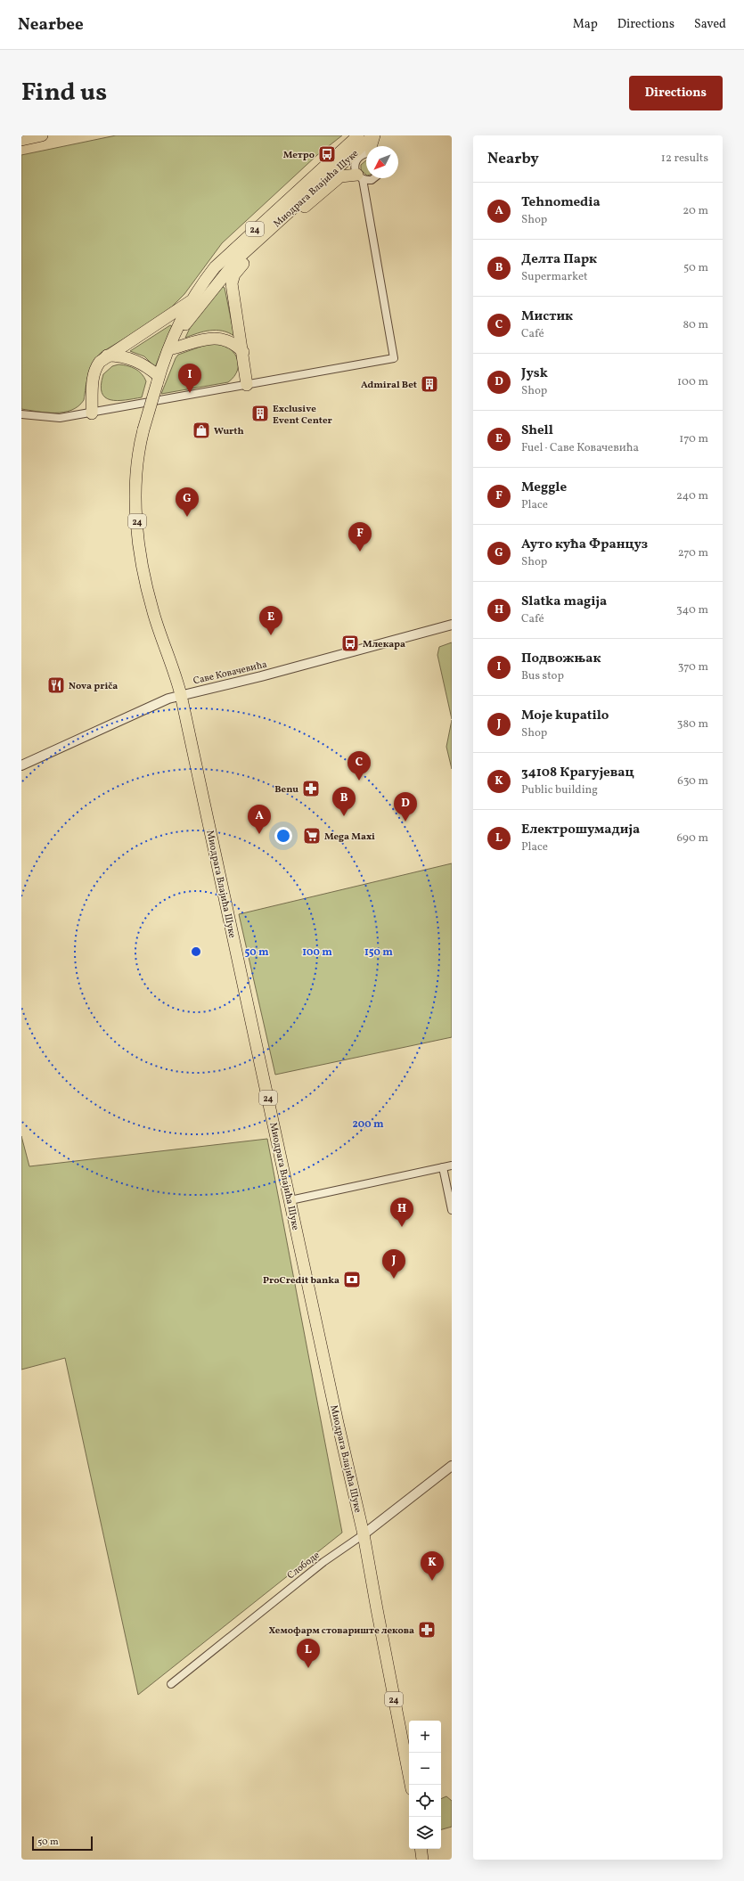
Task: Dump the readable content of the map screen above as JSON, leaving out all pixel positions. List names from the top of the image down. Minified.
{"streets":{"main road":["Миодрага Влајића Шуке","24"],"street":["Саве Ковачевића","Слободе"]},"crossings":[["Миодрага Влајића Шуке","Саве Ковачевића"],["Миодрага Влајића Шуке","Слободе"]],"places":{"bus stop":["Метро","Млекара"],"building":["Admiral Bet","Exclusive Event Center"],"shop":["Wurth"],"restaurant":["Nova priča"],"pharmacy":["Benu","Хемофарм стовариште лекова"],"supermarket":["Mega Maxi"],"bank":["ProCredit banka"]},"scale_bar":"50 m","north":"bottom left","page":{"header":"Nearbee","nav":["Map","Directions","Saved"],"title":"Find us","buttons":"Directions","heading":["Nearby","12 results"],"list":[{"mark":"A","name":"Tehnomedia","note":"Shop","value":"20 m"},{"mark":"B","name":"Делта Парк","note":"Supermarket","value":"50 m"},{"mark":"C","name":"Мистик","note":"Café","value":"80 m"},{"mark":"D","name":"Jysk","note":"Shop","value":"100 m"},{"mark":"E","name":"Shell","note":"Fuel · Саве Ковачевића","value":"170 m"},{"mark":"F","name":"Meggle","note":"Place","value":"240 m"},{"mark":"G","name":"Ауто кућа Француз","note":"Shop","value":"270 m"},{"mark":"H","name":"Slatka magija","note":"Café","value":"340 m"},{"mark":"I","name":"Подвожњак","note":"Bus stop","value":"370 m"},{"mark":"J","name":"Moje kupatilo","note":"Shop","value":"380 m"},{"mark":"K","name":"34108 Крагујевац","note":"Public building","value":"630 m"},{"mark":"L","name":"Електрошумадија","note":"Place","value":"690 m"}],"pins":["I","G","F","E","C","B","D","A","H","J","K","L"],"map_buttons":["+","−"],"scale":"50 m"},"rings":["50 m","100 m","150 m","200 m"]}
